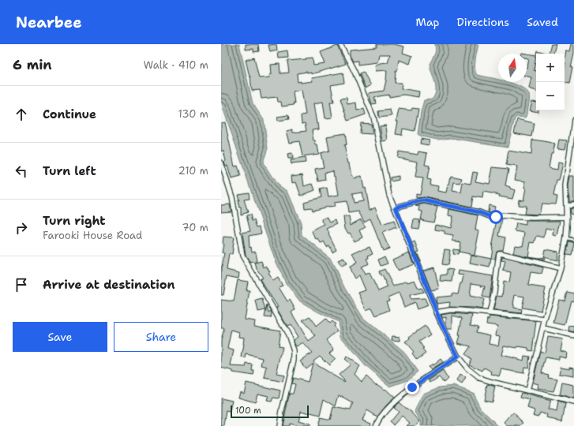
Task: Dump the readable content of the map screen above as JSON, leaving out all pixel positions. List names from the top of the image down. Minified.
{"scale_bar":"100 m","north":"top","page":{"header":"Nearbee","nav":["Map","Directions","Saved"],"heading":["6 min","Walk · 410 m"],"map_buttons":["+","−"],"list":[["Continue","130 m"],["Turn left","210 m"],["Turn right","Farooki House Road","70 m"],"Arrive at destination"],"buttons":["Save","Share"],"scale":"100 m"}}
